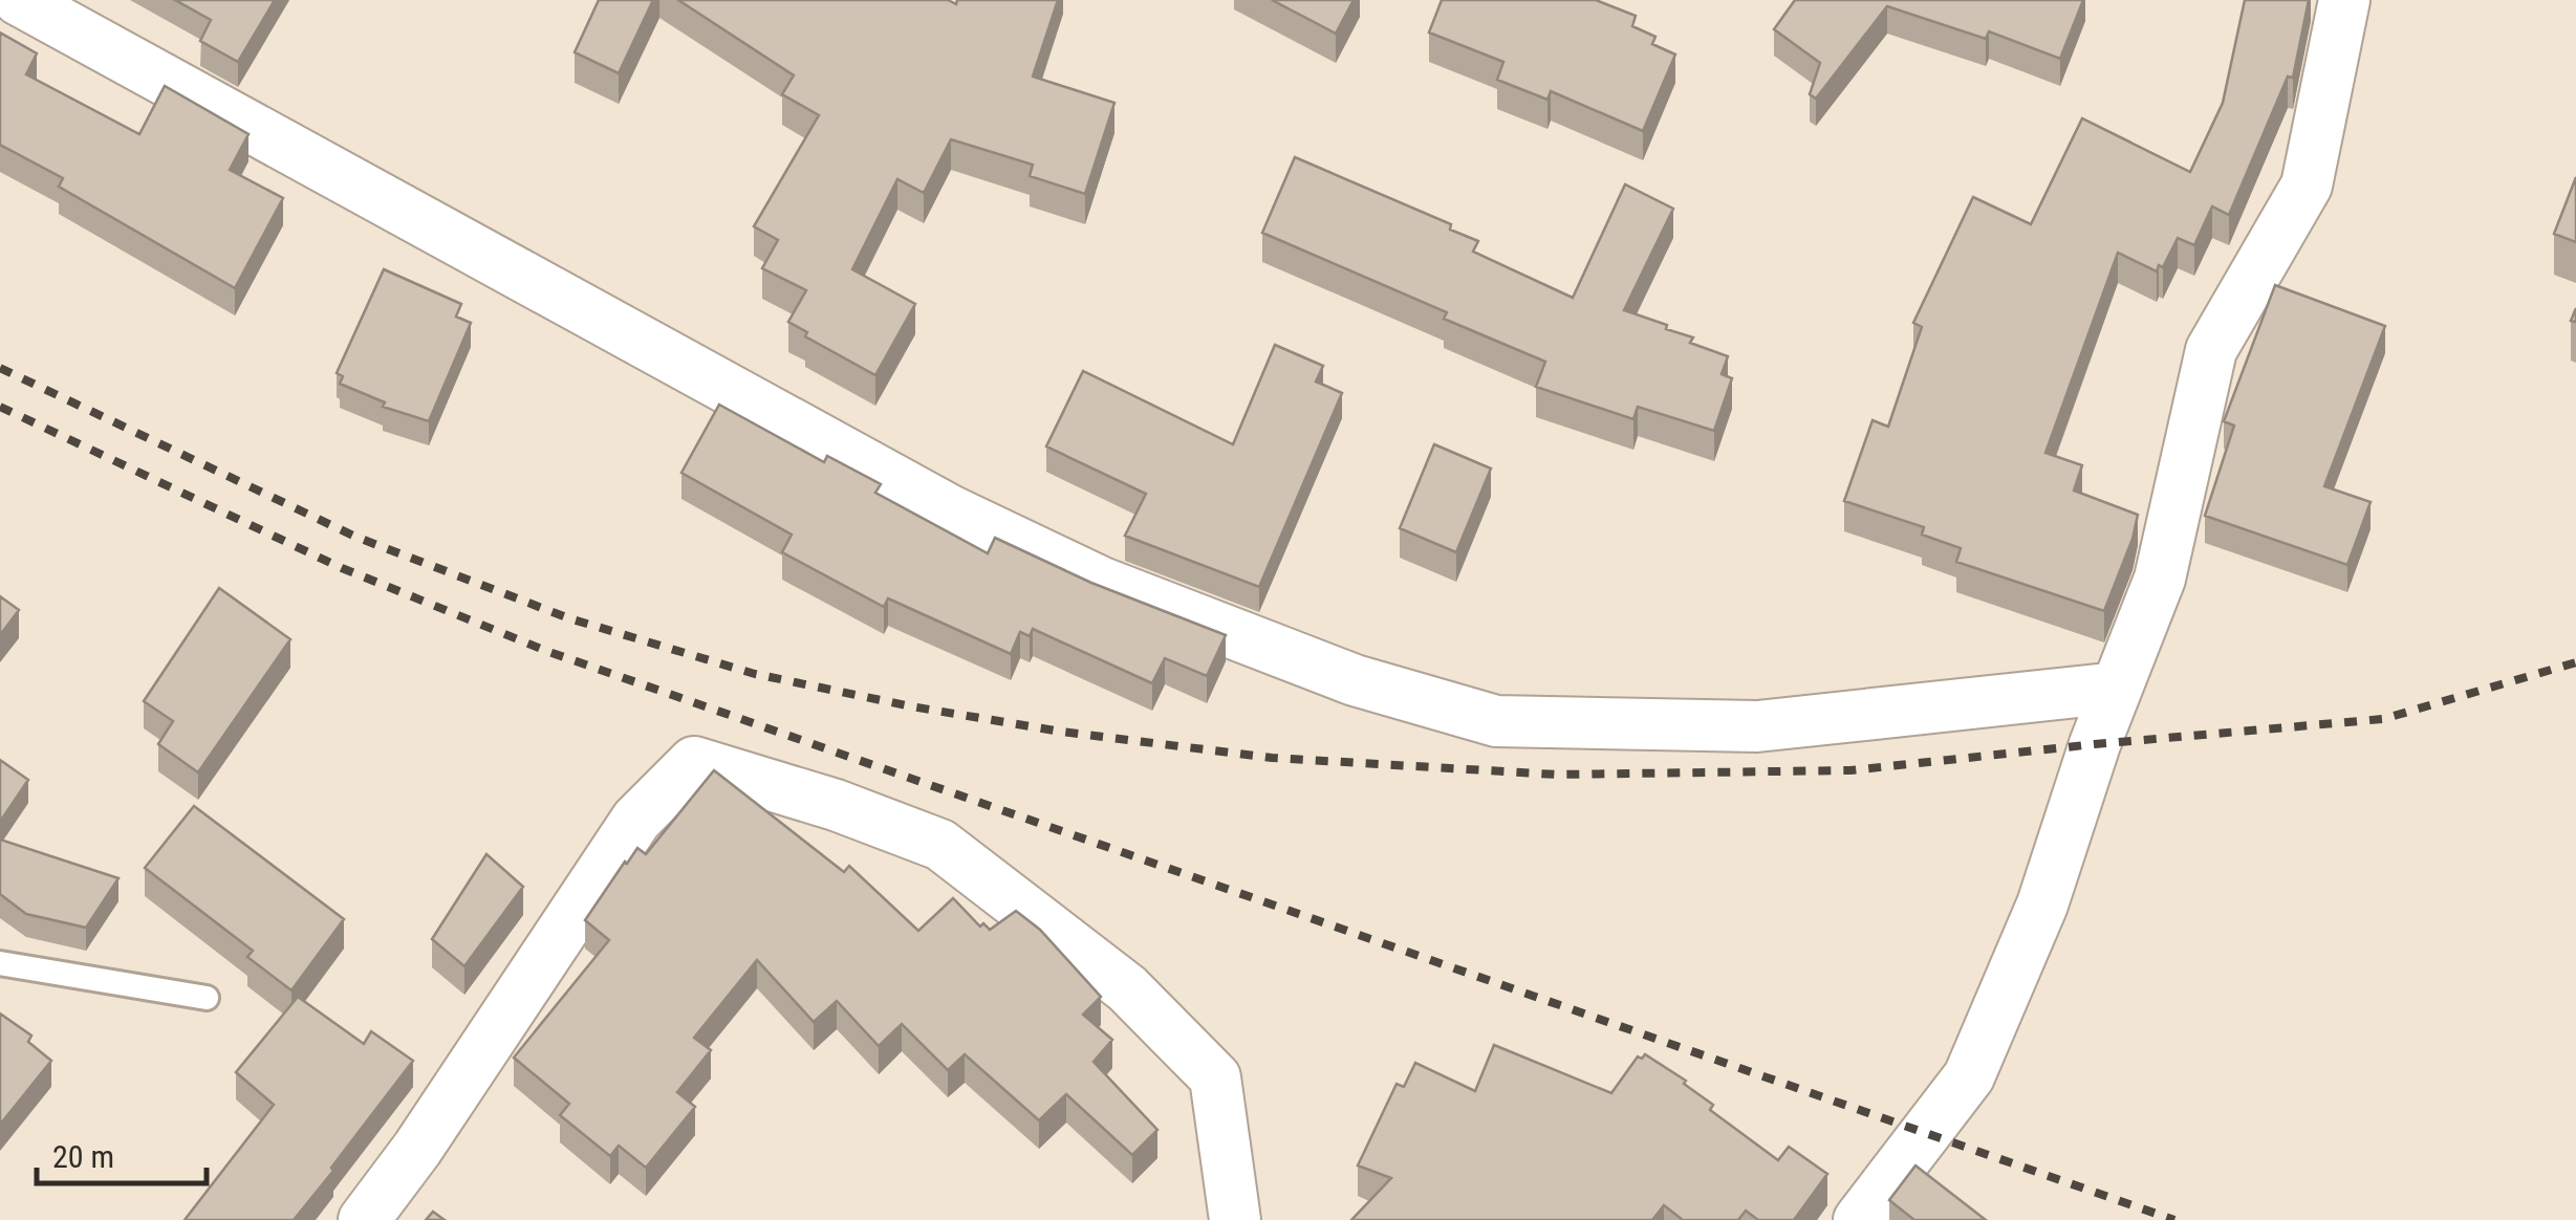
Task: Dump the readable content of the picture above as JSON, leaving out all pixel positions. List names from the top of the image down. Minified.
{"scale_bar":"20 m"}
